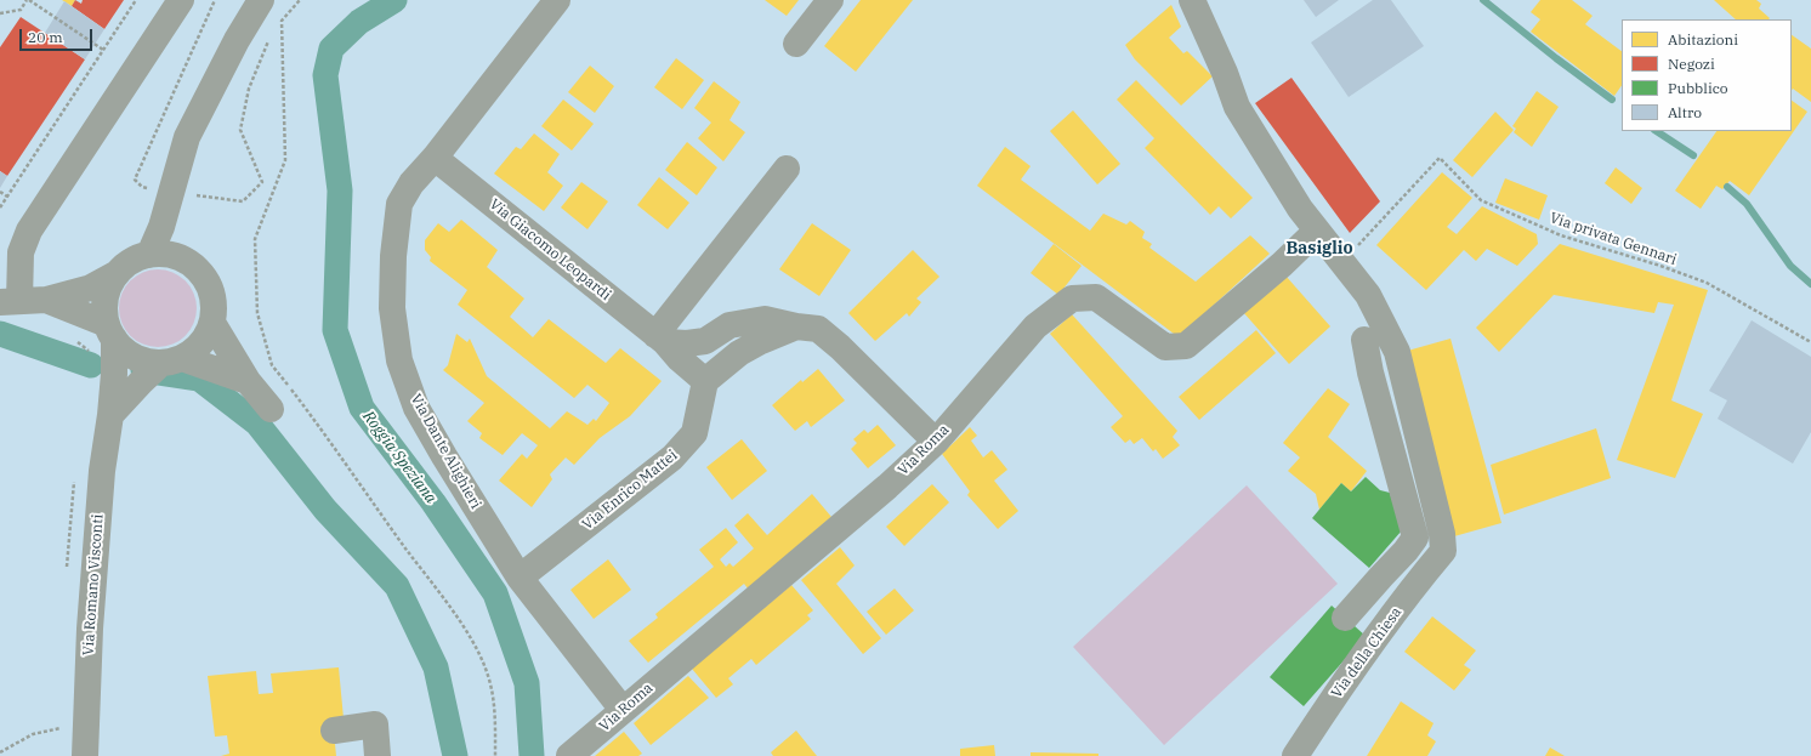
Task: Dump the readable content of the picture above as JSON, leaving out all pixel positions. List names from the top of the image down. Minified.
{"streets":{"street":["Via Giacomo Leopardi","Via Roma","Via Dante Alighieri","Via Enrico Mattei","Via Romano Visconti","Via della Chiesa"],"path":["Via privata Gennari"]},"crossings":[["Via Giacomo Leopardi","Via Dante Alighieri"],["Via Roma","Via Dante Alighieri"],["Via Dante Alighieri","Via Enrico Mattei"]],"districts":["Basiglio"],"water":["Roggia Speziana"],"legend":["Abitazioni","Negozi","Pubblico","Altro"],"scale_bar":"20 m"}
